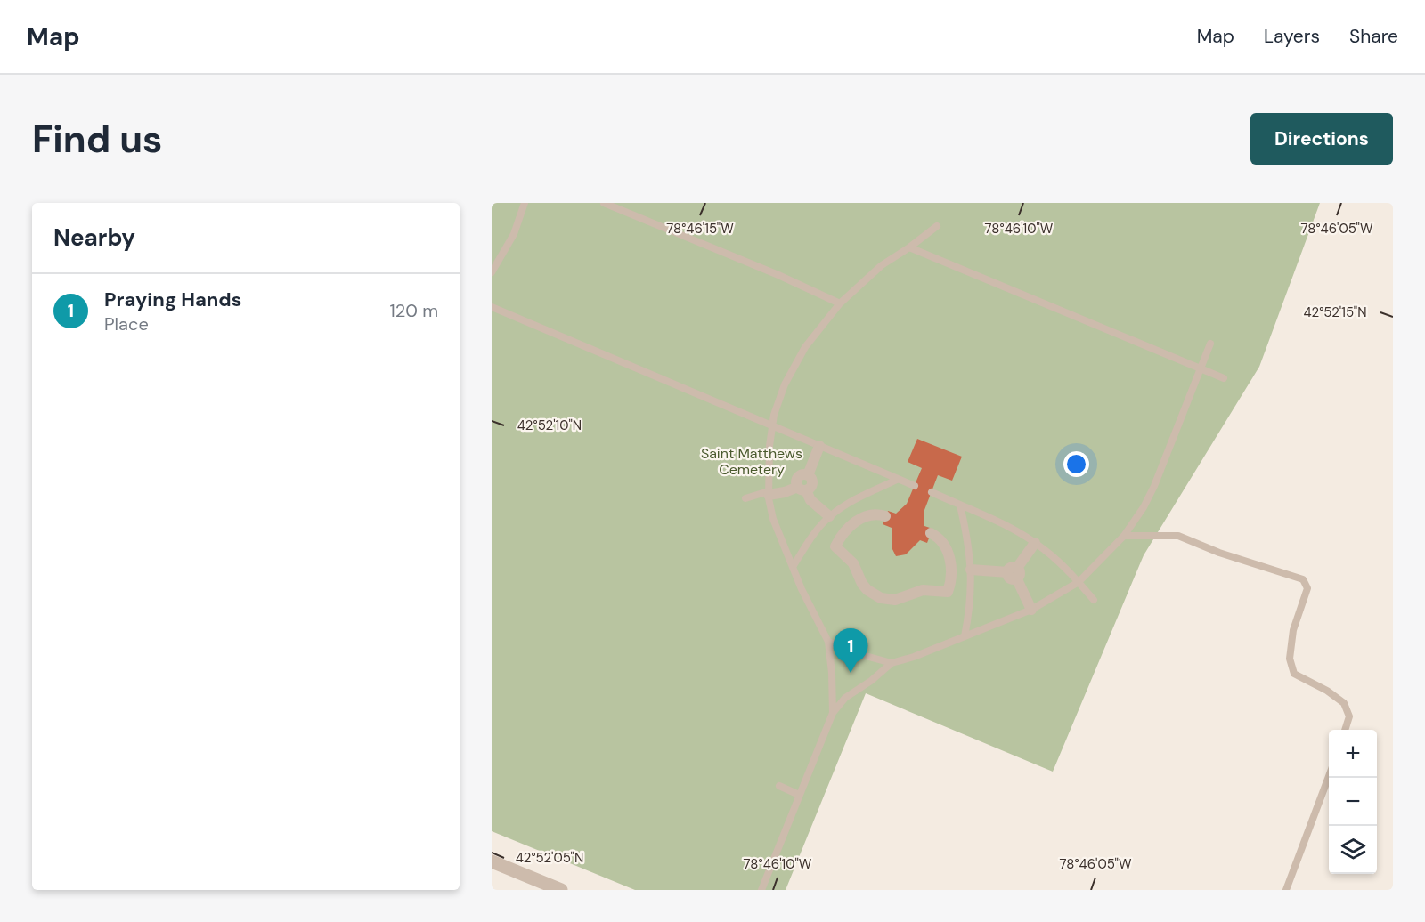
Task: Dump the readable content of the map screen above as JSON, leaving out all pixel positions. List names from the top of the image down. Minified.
{"parks":["Saint Matthews Cemetery"],"page":{"header":"Map","nav":["Map","Layers","Share"],"buttons":"Directions","title":"Find us","heading":"Nearby","list":[{"mark":"1","name":"Praying Hands","note":"Place","value":"120 m"}],"pins":"1","map_buttons":["+","−"]},"coordinates":["78°46'10\"W","78°46'05\"W","78°46'15\"W","42°52'15\"N","42°52'10\"N","42°52'05\"N"]}
